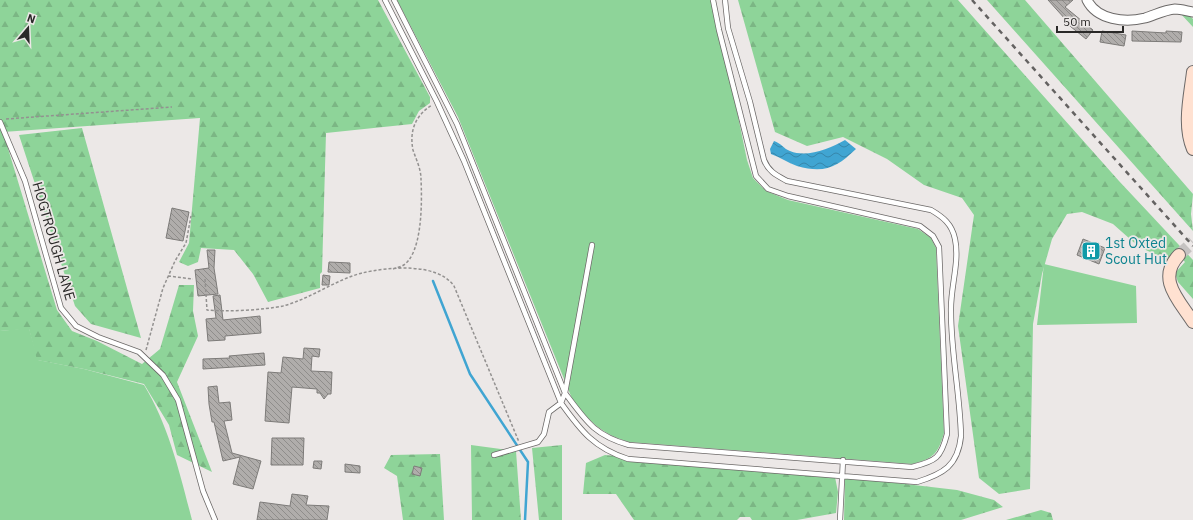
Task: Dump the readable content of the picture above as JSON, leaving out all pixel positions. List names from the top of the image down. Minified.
{"streets":{"lane":["HOGTROUGH LANE"]},"places":{"building":["1st Oxted Scout Hut"]},"scale_bar":"50 m","north":"top"}
